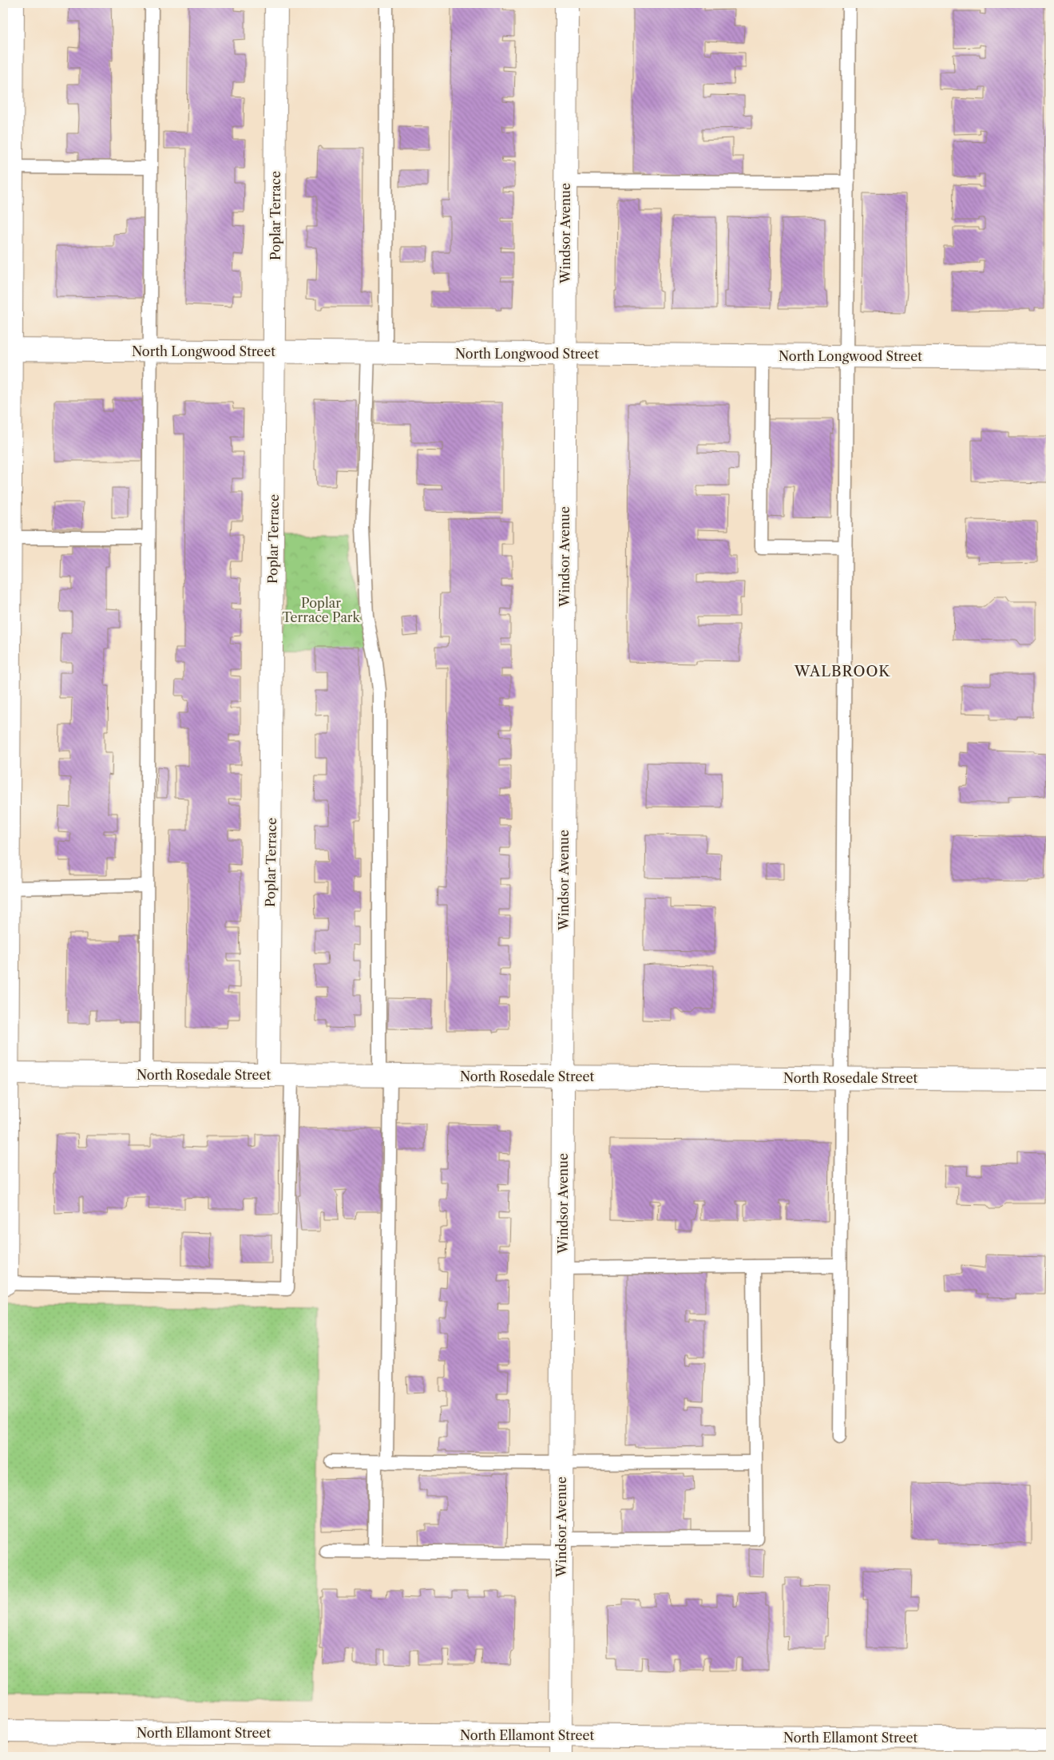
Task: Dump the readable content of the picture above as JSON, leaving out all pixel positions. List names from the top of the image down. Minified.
{"streets":{"street":["Poplar Terrace","Windsor Avenue","North Longwood Street","North Rosedale Street","North Ellamont Street"]},"crossings":[["Poplar Terrace","North Longwood Street"],["Poplar Terrace","North Rosedale Street"],["Windsor Avenue","North Longwood Street"],["Windsor Avenue","North Rosedale Street"],["Windsor Avenue","North Ellamont Street"]],"districts":["WALBROOK"],"parks":["Poplar Terrace Park"]}
